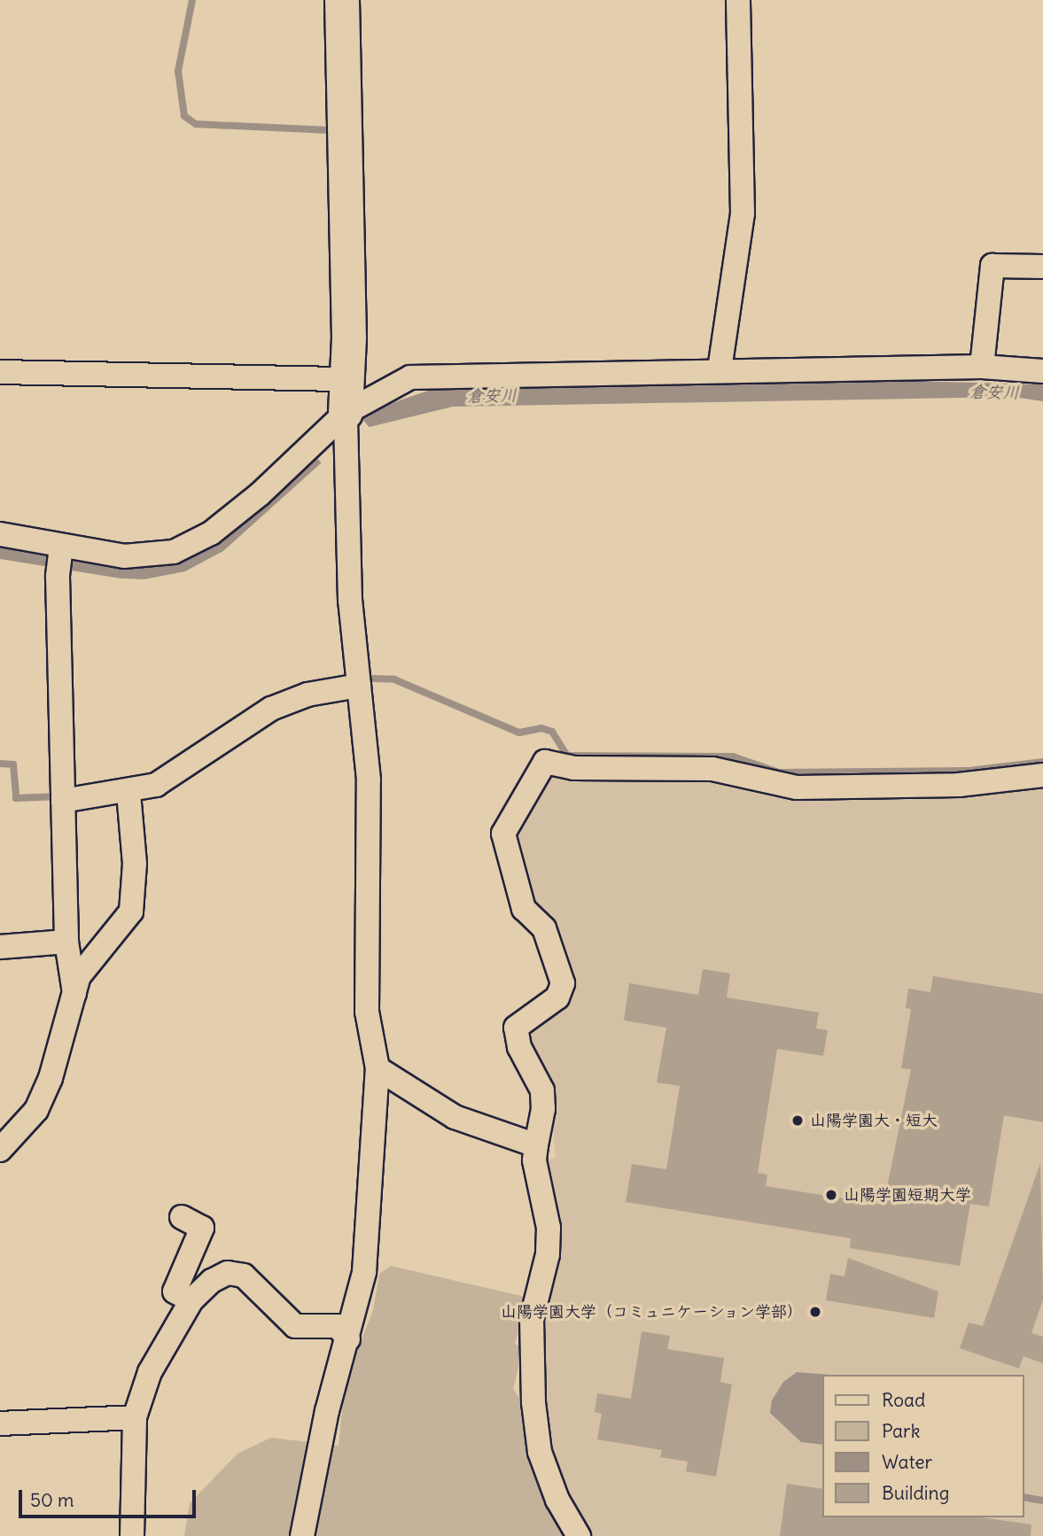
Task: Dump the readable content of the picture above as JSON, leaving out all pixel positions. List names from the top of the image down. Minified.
{"water":["倉安川"],"places":["山陽学園大・短大","山陽学園短期大学","山陽学園大学（コミュニケーション学部）"],"legend":["Road","Park","Water","Building"],"scale_bar":"50 m"}
